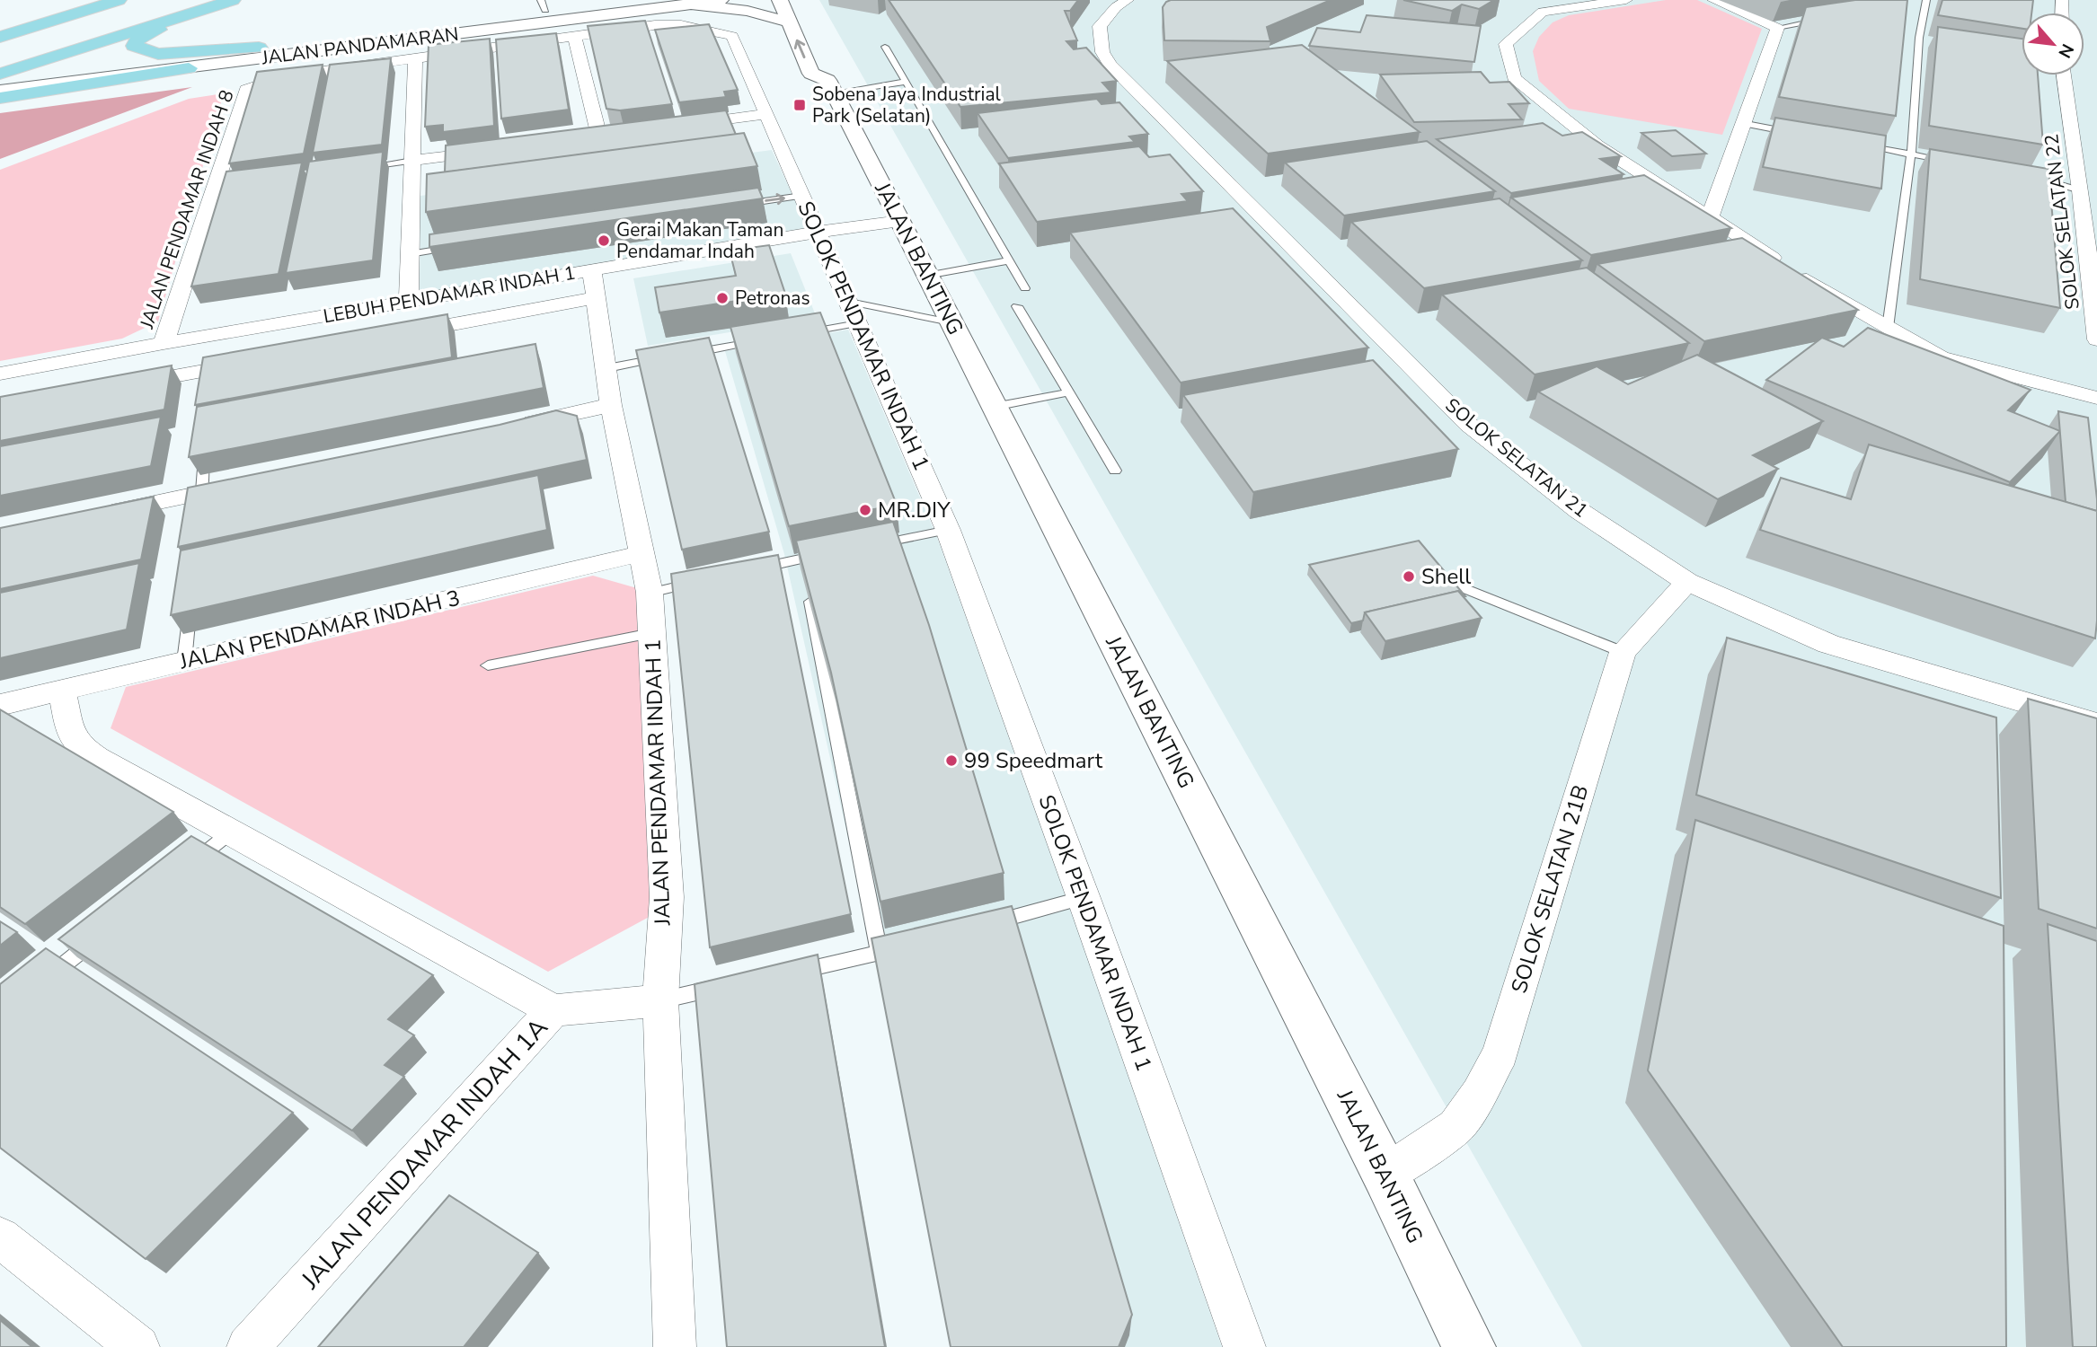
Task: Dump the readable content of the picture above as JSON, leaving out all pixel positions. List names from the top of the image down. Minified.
{"streets":{"main road":["JALAN PANDAMARAN","JALAN BANTING"],"street":["JALAN PENDAMAR INDAH 8","SOLOK SELATAN 22","LEBUH PENDAMAR INDAH 1","SOLOK PENDAMAR INDAH 1","SOLOK SELATAN 21","JALAN PENDAMAR INDAH 3","JALAN PENDAMAR INDAH 1","SOLOK SELATAN 21B","JALAN PENDAMAR INDAH 1A"]},"crossings":[["JALAN PENDAMAR INDAH 8","LEBUH PENDAMAR INDAH 1"],["JALAN PENDAMAR INDAH 8","SOLOK PENDAMAR INDAH 1"],["JALAN BANTING","LEBUH PENDAMAR INDAH 1"],["JALAN BANTING","SOLOK SELATAN 21B"],["LEBUH PENDAMAR INDAH 1","SOLOK PENDAMAR INDAH 1"],["LEBUH PENDAMAR INDAH 1","JALAN PENDAMAR INDAH 1"],["SOLOK SELATAN 21","SOLOK SELATAN 21B"],["JALAN PENDAMAR INDAH 3","JALAN PENDAMAR INDAH 1"],["JALAN PENDAMAR INDAH 1","JALAN PENDAMAR INDAH 1A"]],"places":{"transit":["Sobena Jaya Industrial Park (Selatan)"],"other":["Gerai Makan Taman Pendamar Indah","Petronas","MR.DIY","Shell","99 Speedmart"]},"north":"bottom right"}
